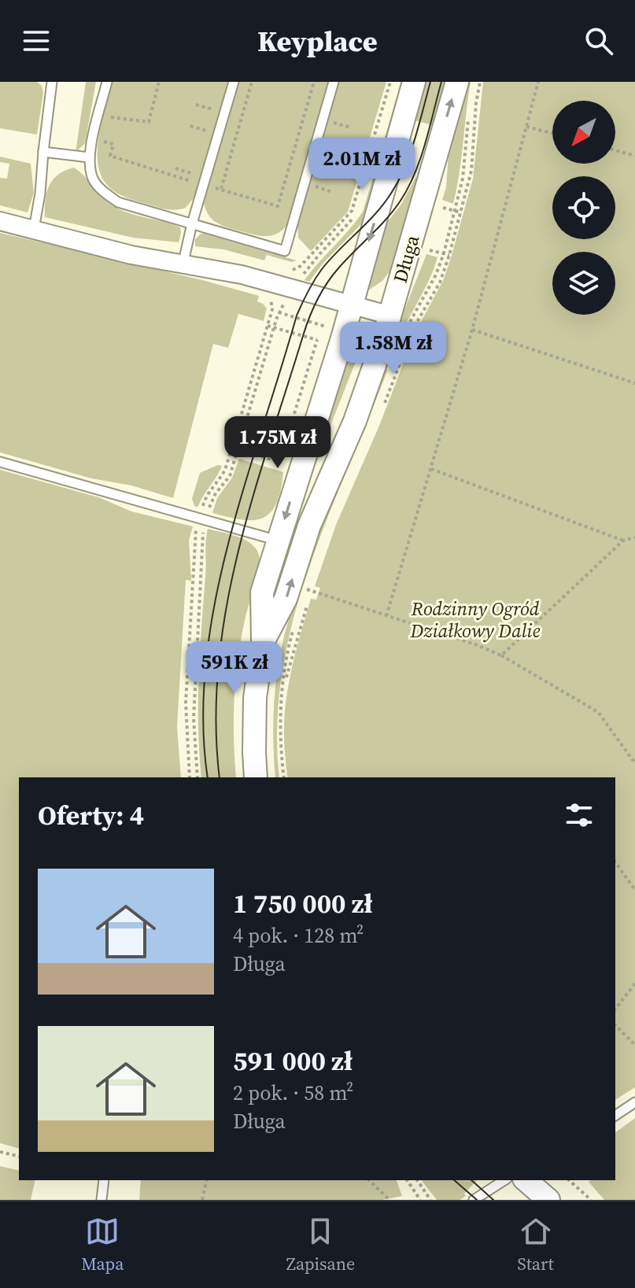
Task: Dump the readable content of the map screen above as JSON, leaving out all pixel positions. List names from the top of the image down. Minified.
{"streets":{"street":["Długa"]},"parks":["Rodzinny Ogród Działkowy Dalie"],"north":"bottom left","page":{"header":"Keyplace","price":["2.01M zł","1.58M zł","1.75M zł","591K zł"],"heading":"Oferty: 4","list":[{"name":"1 750 000 zł","note":"4 pok. · 128 m² · Długa"},{"name":"591 000 zł","note":"2 pok. · 58 m² · Długa"}],"tabs":["Mapa","Zapisane","Start"]}}
